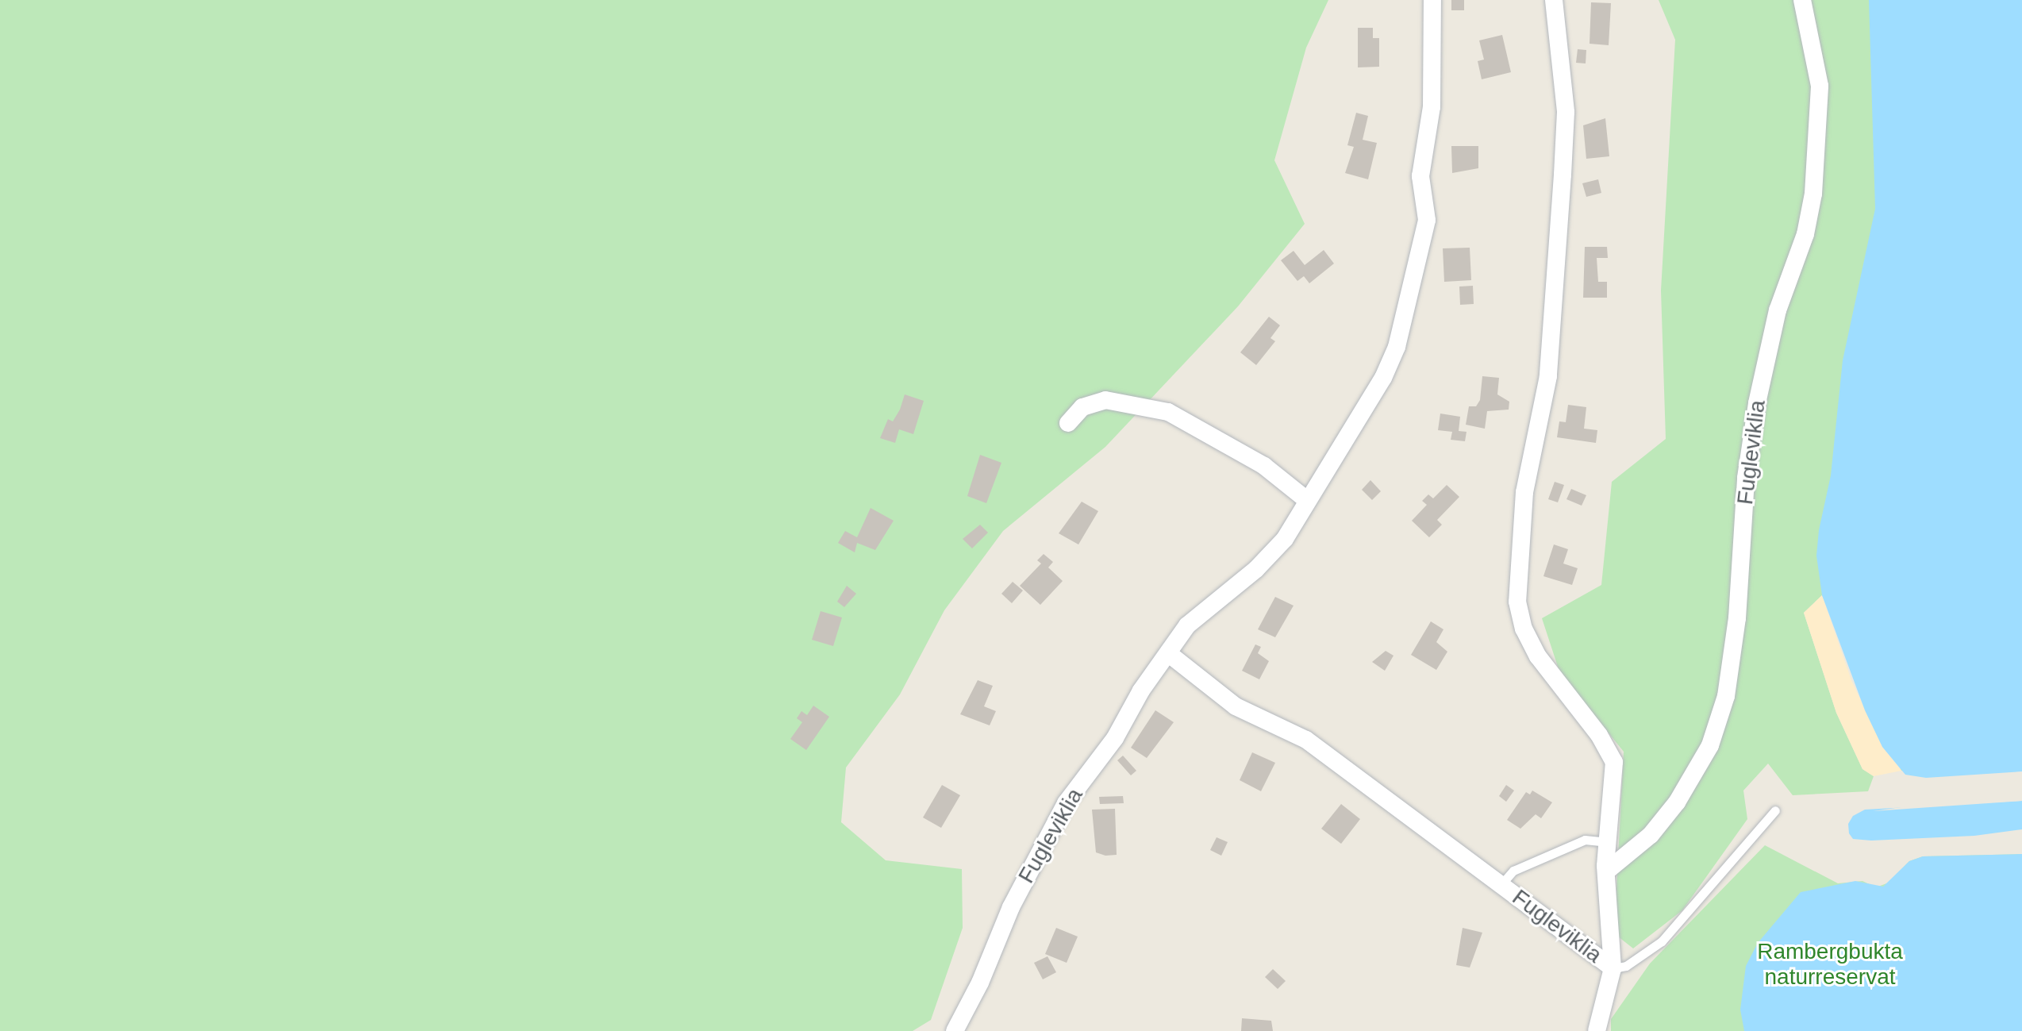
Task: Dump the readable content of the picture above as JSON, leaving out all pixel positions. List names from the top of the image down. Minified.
{"streets":{"street":["Fugleviklia"]},"parks":["Rambergbukta naturreservat"]}
